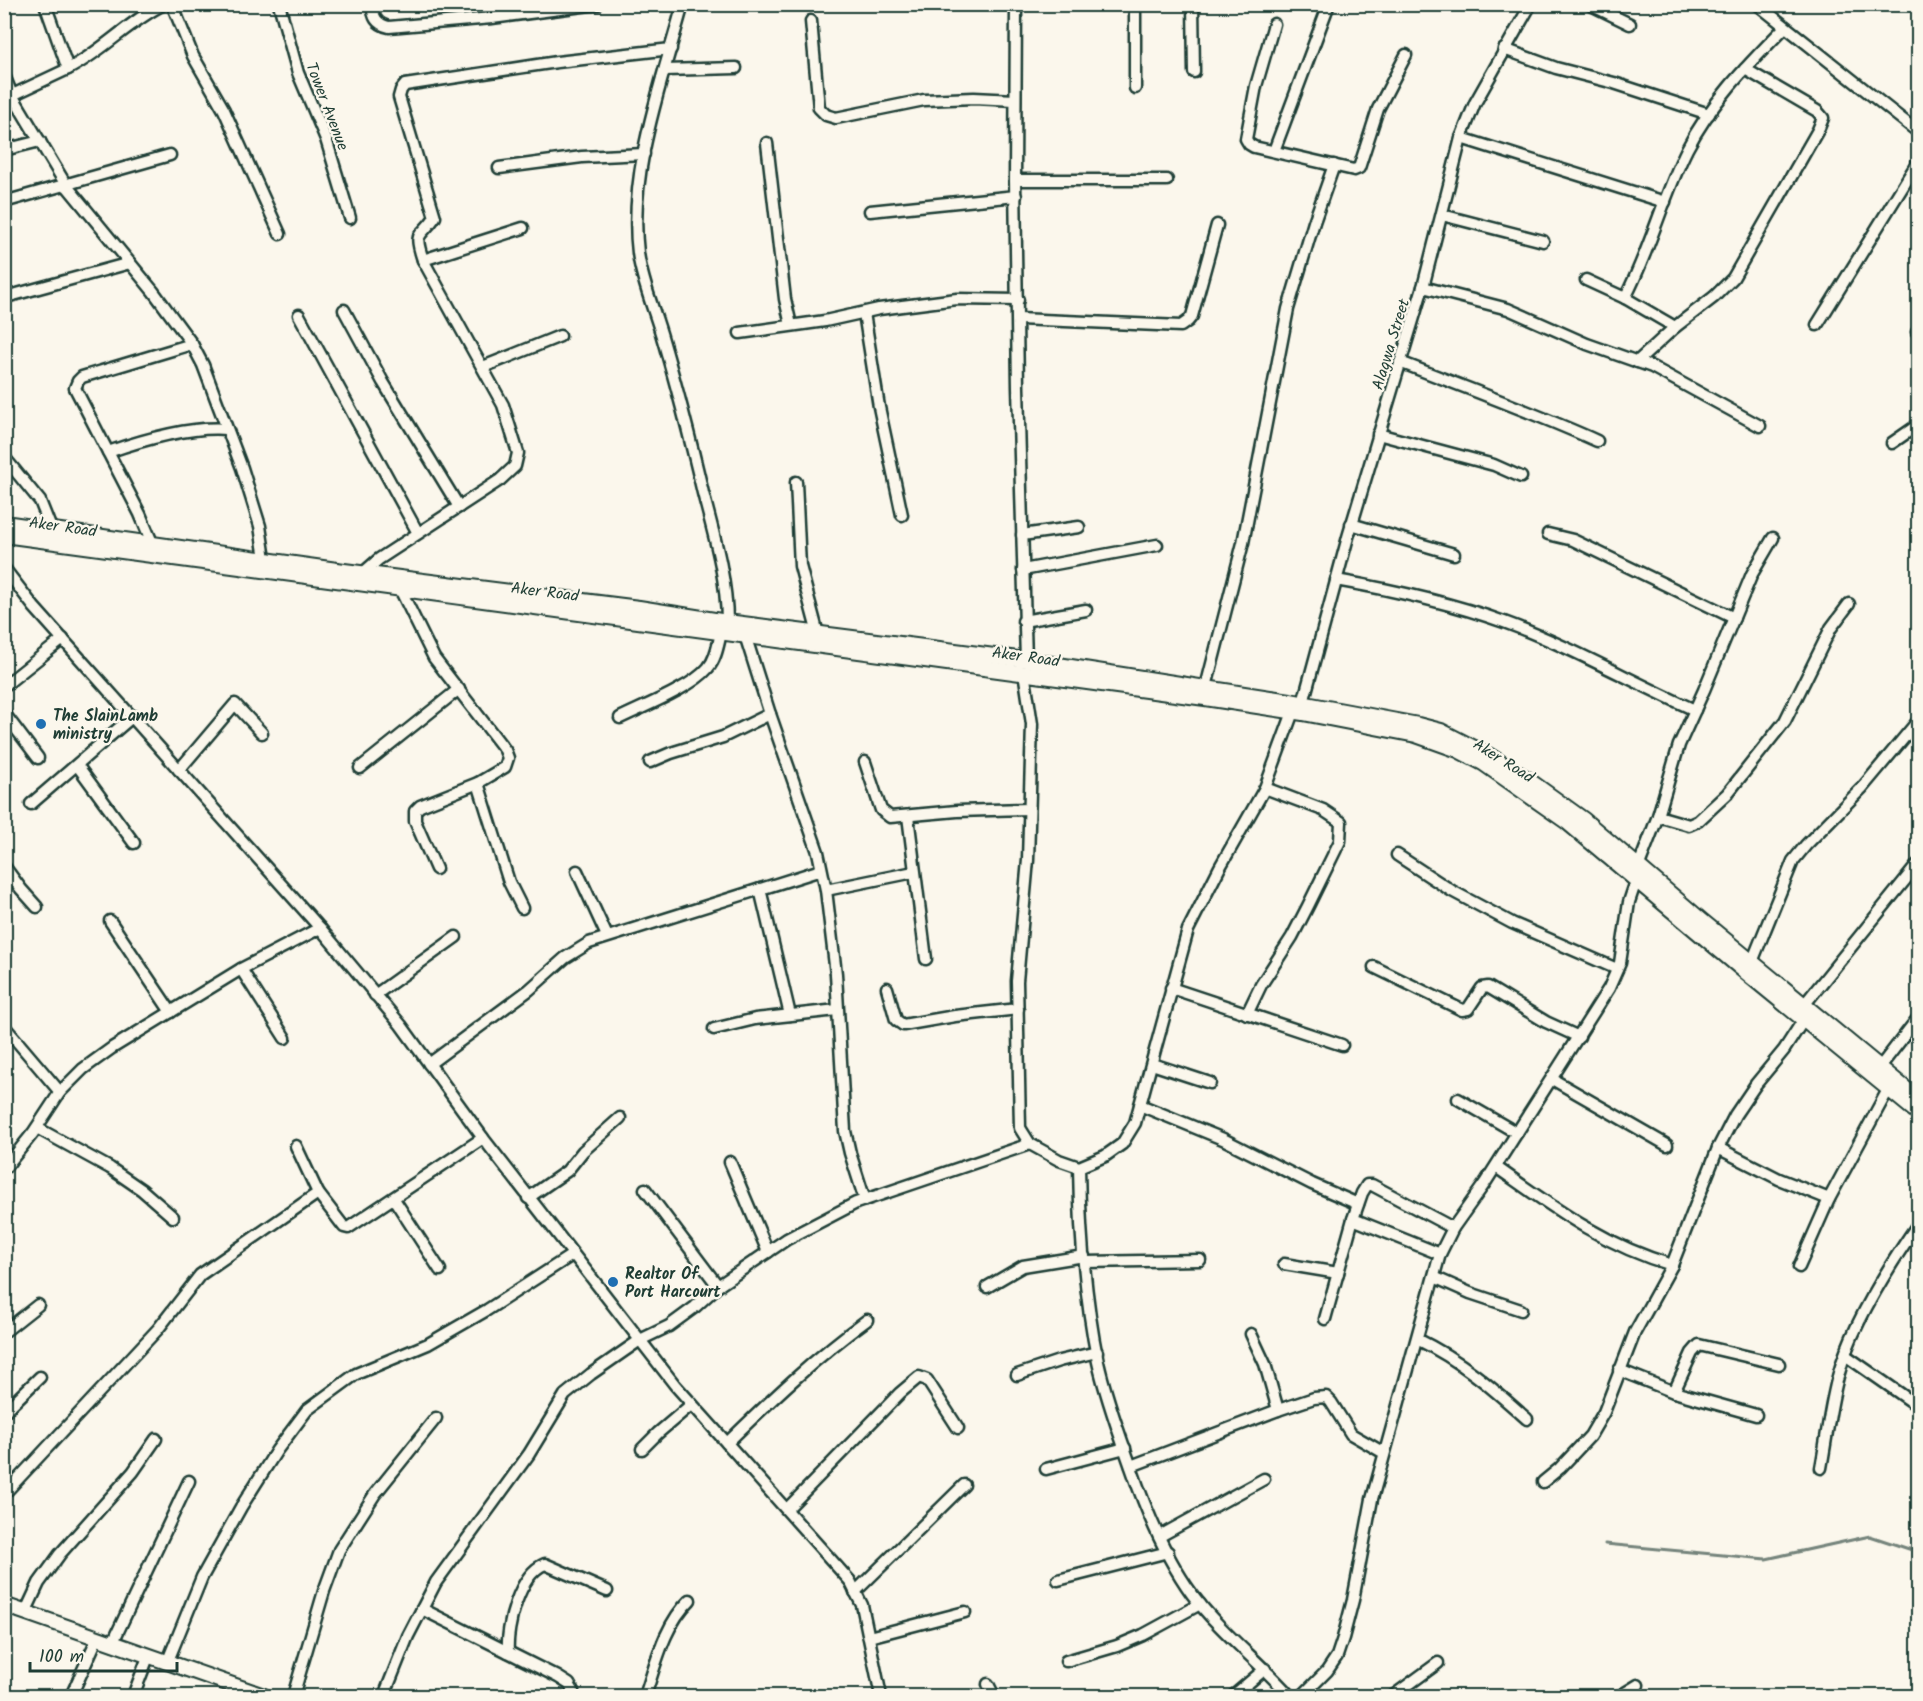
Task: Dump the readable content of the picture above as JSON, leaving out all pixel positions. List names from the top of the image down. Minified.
{"streets":{"street":["Tower Avenue","Alagwa Street","Aker Road"]},"crossings":[["Alagwa Street","Aker Road"]],"places":["The SlainLamb ministry","Realtor Of Port Harcourt"],"scale_bar":"100 m"}
